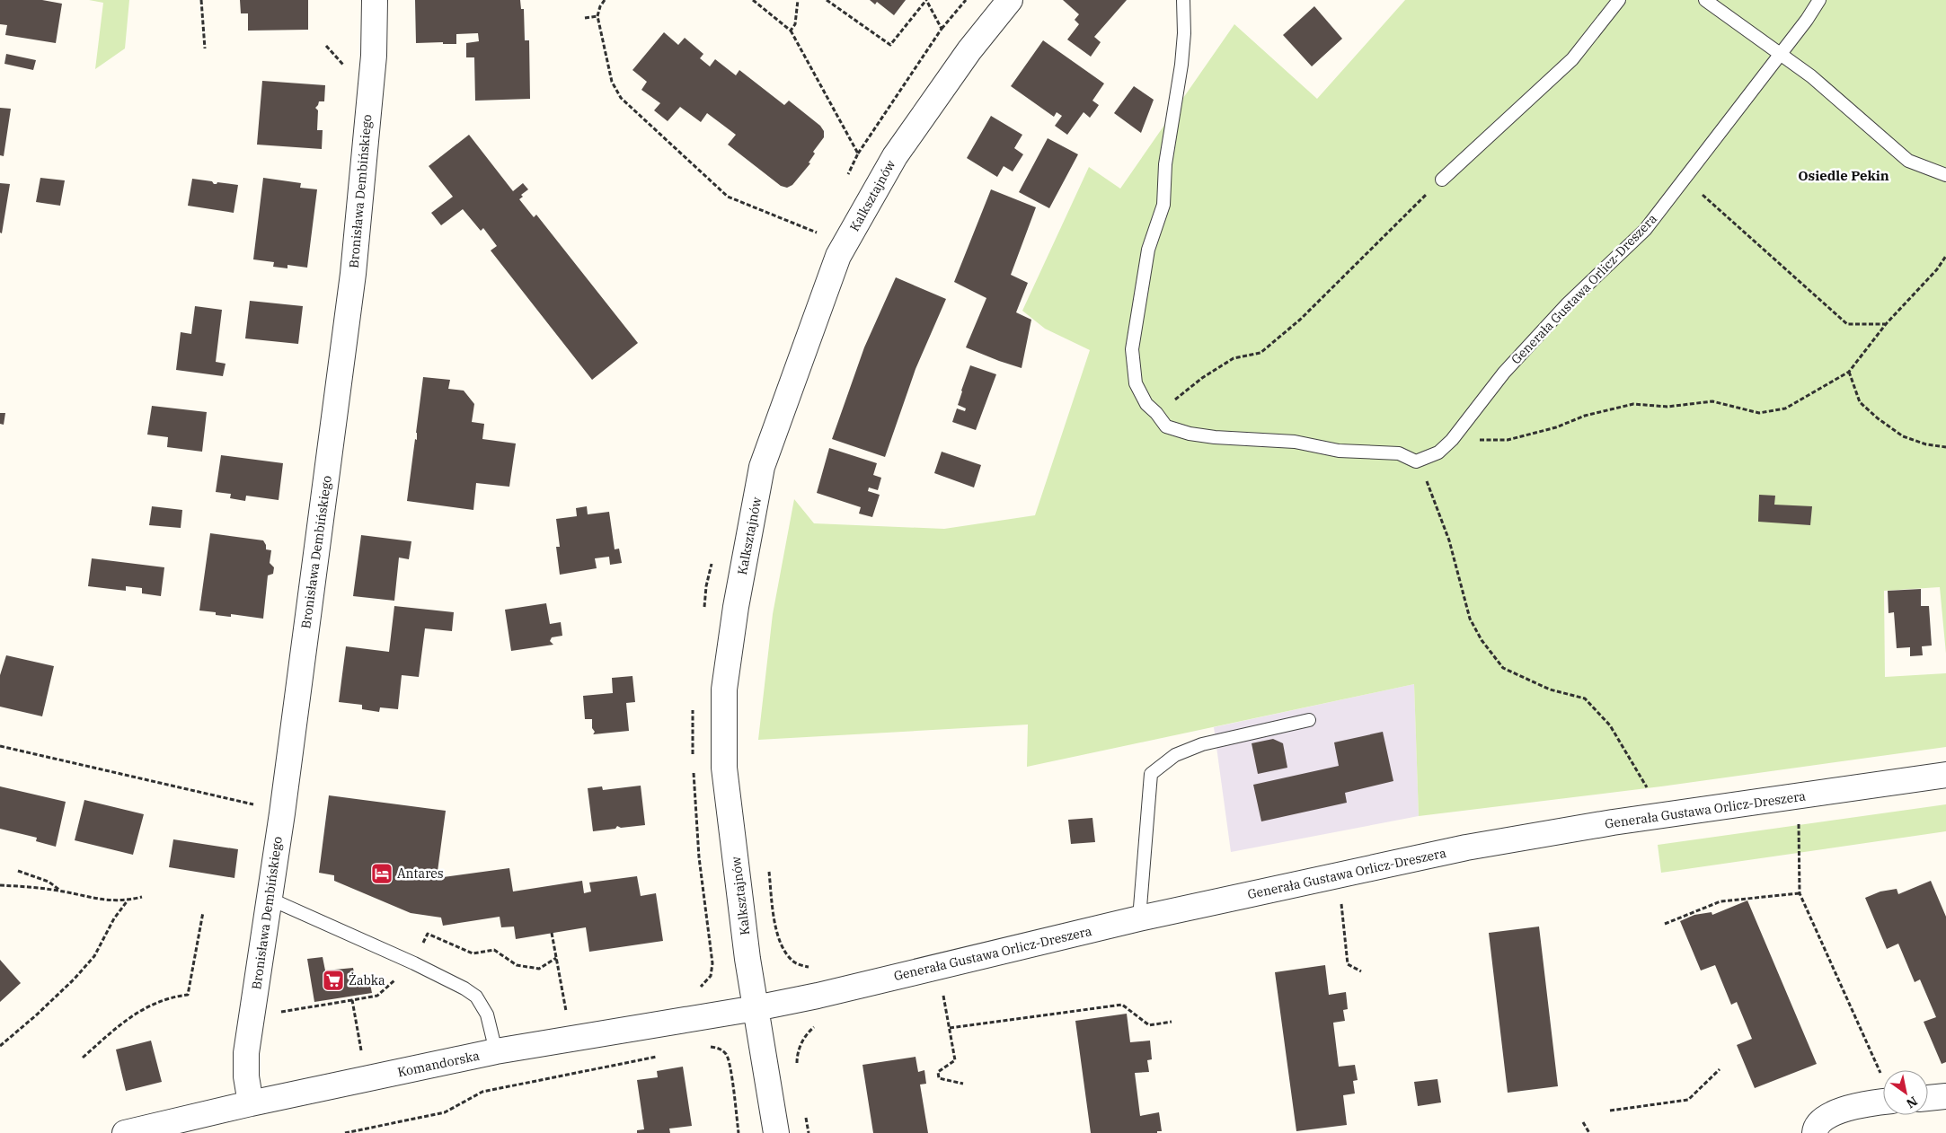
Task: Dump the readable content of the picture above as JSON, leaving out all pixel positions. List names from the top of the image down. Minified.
{"streets":{"street":["Bronisława Dembińskiego","Kalksztajnów","Generała Gustawa Orlicz-Dreszera","Komandorska"]},"crossings":[["Bronisława Dembińskiego","Komandorska"],["Kalksztajnów","Generała Gustawa Orlicz-Dreszera"],["Kalksztajnów","Komandorska"],["Generała Gustawa Orlicz-Dreszera","Komandorska"]],"districts":["Osiedle Pekin"],"places":{"hotel":["Antares"],"supermarket":["Żabka"]},"north":"bottom right"}
